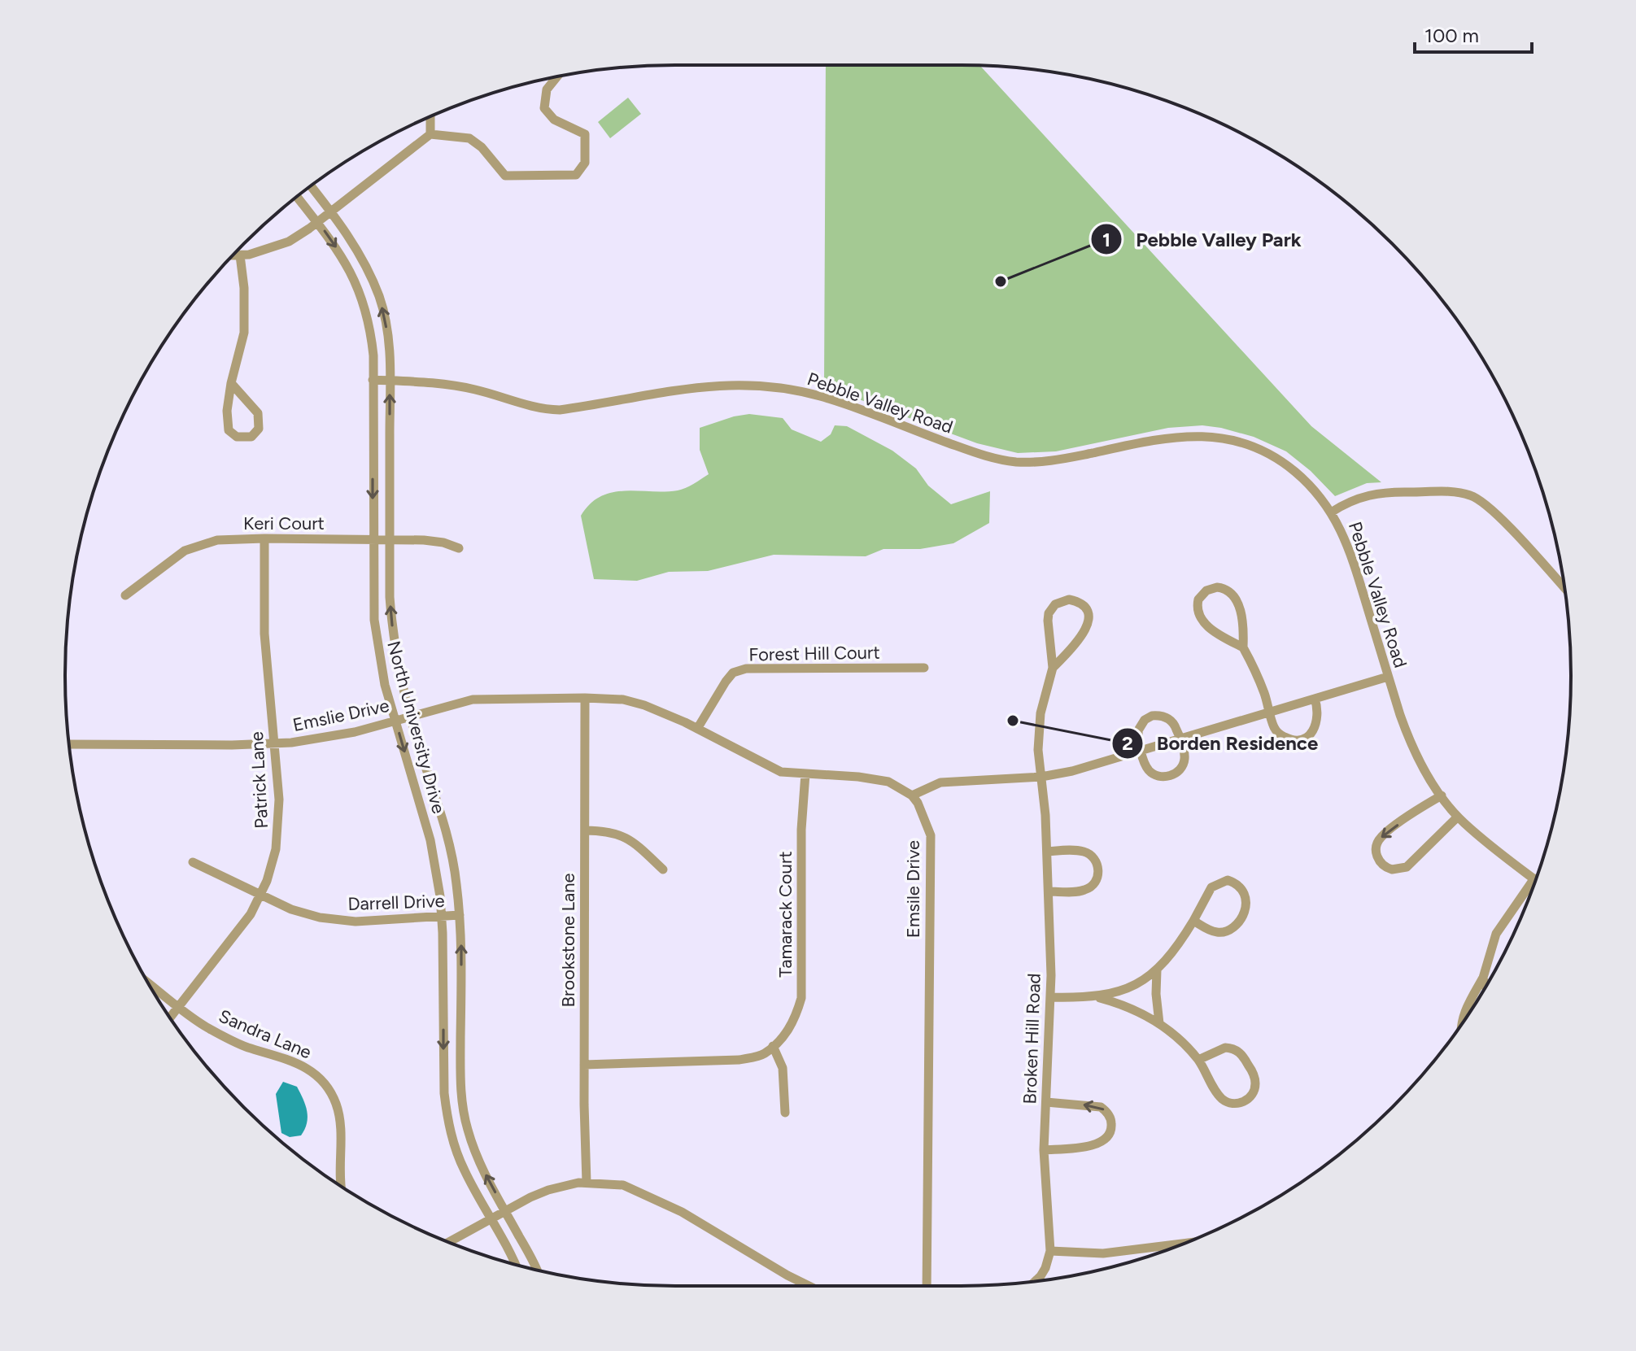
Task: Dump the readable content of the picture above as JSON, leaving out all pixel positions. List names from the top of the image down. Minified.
{"streets":{"street":["Pebble Valley Road","Keri Court","Forest Hill Court","Emslie Drive","North University Drive","Patrick Lane","Emsile Drive","Darrell Drive","Tamarack Court","Brookstone Lane","Sandra Lane","Broken Hill Road"]},"crossings":[["Pebble Valley Road","North University Drive"],["Keri Court","North University Drive"],["Keri Court","Patrick Lane"],["Forest Hill Court","Emslie Drive"],["Emslie Drive","North University Drive"],["Emslie Drive","Patrick Lane"],["Emslie Drive","Brookstone Lane"],["North University Drive","Darrell Drive"],["Patrick Lane","Darrell Drive"],["Patrick Lane","Sandra Lane"],["Tamarack Court","Brookstone Lane"]],"places":["Pebble Valley Park","Borden Residence"],"scale_bar":"100 m"}
